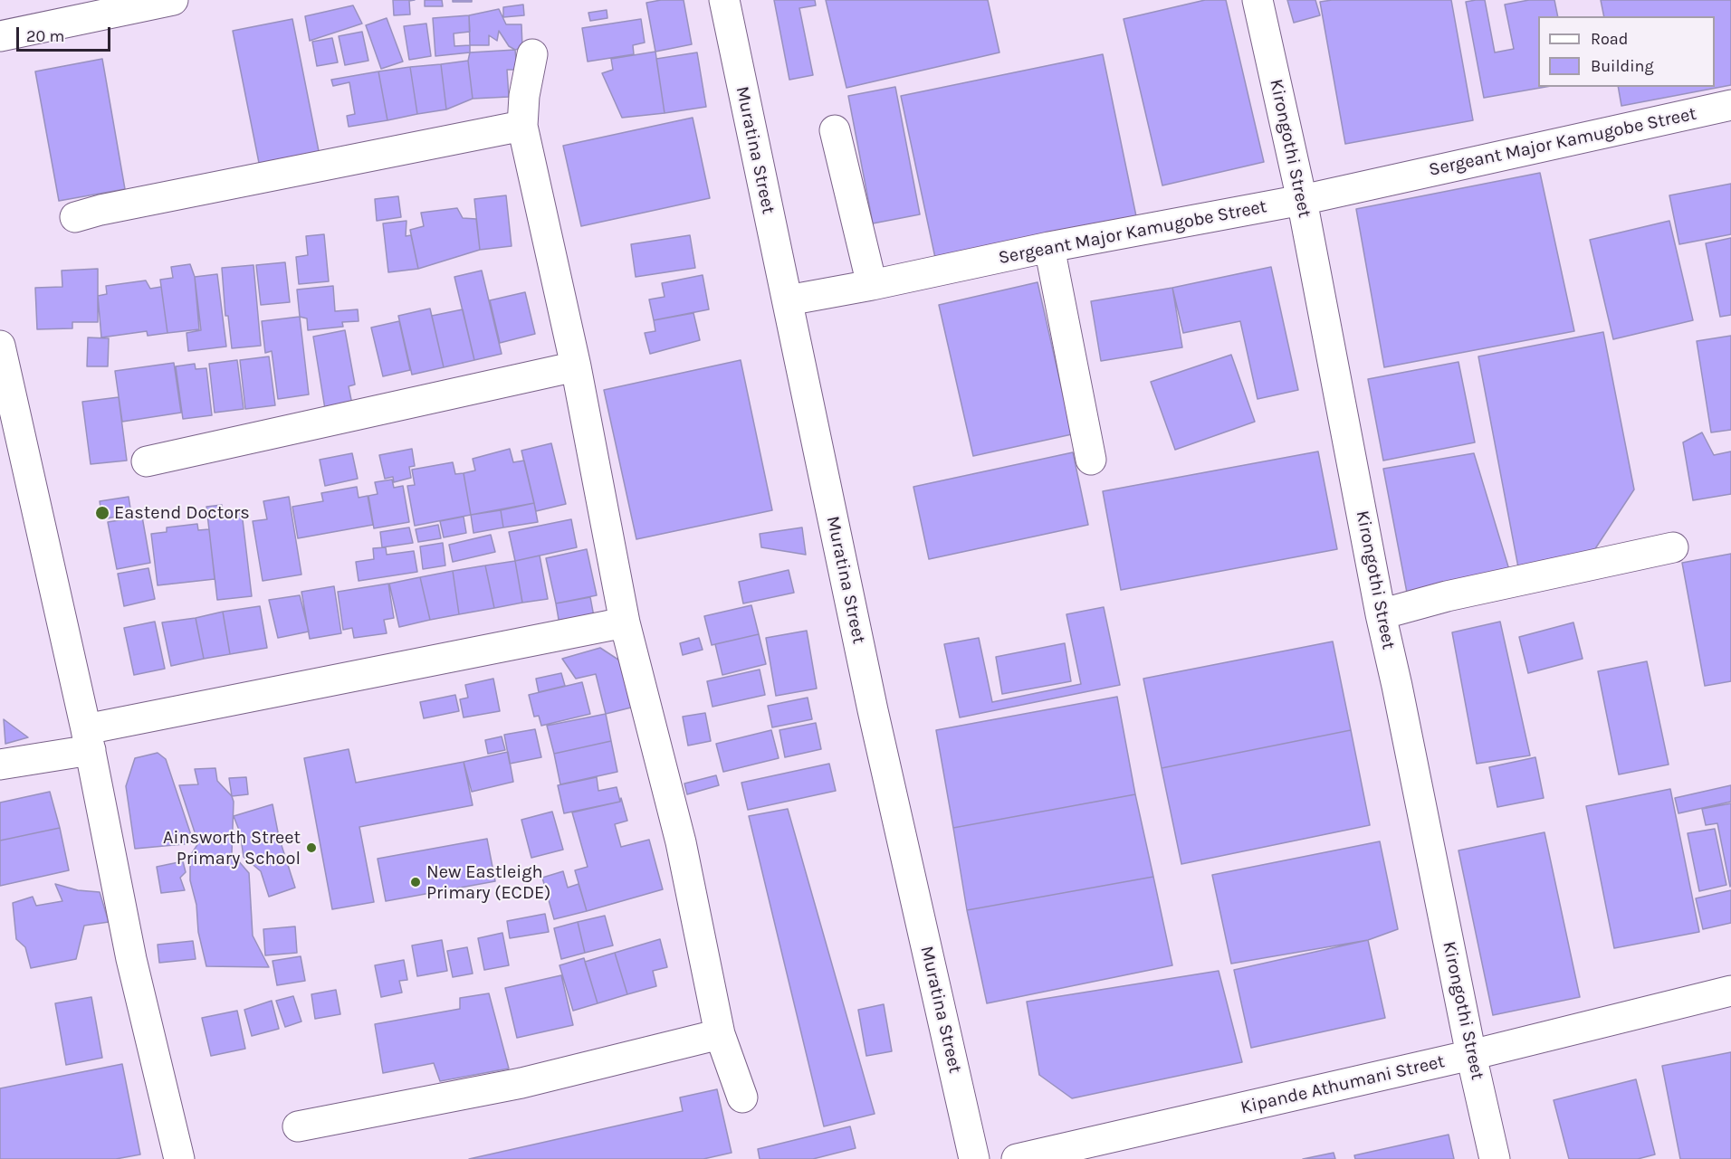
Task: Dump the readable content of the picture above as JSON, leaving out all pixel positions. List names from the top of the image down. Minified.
{"streets":{"street":["Sergeant Major Kamugobe Street","Kirongothi Street","Muratina Street","Kipande Athumani Street"]},"crossings":[["Sergeant Major Kamugobe Street","Kirongothi Street"],["Sergeant Major Kamugobe Street","Muratina Street"],["Kirongothi Street","Kipande Athumani Street"]],"places":["Eastend Doctors","Ainsworth Street Primary School","New Eastleigh Primary (ECDE)"],"legend":["Road","Building"],"scale_bar":"20 m"}
